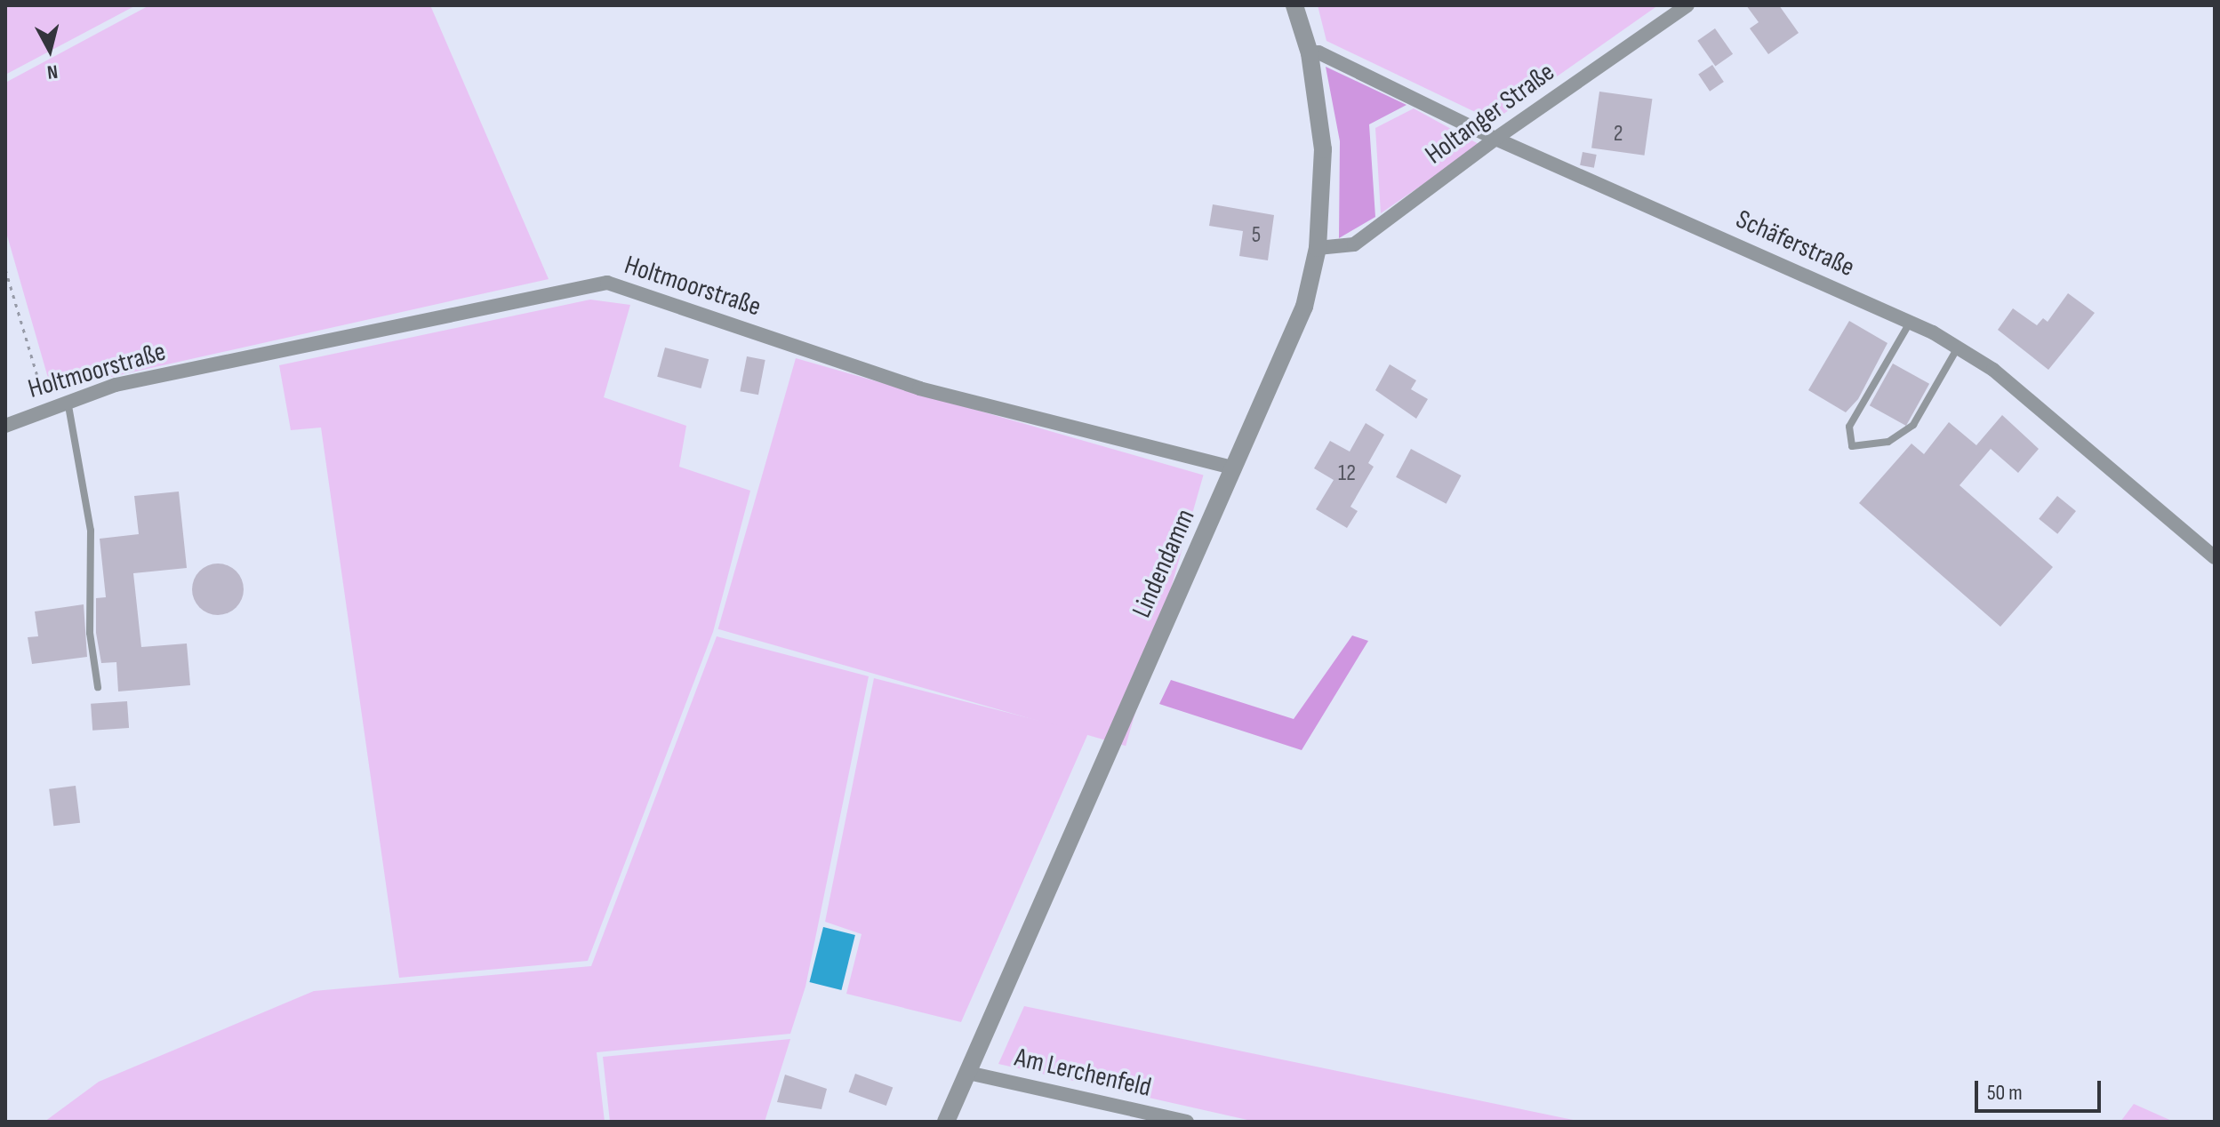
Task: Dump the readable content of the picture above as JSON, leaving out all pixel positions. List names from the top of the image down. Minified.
{"streets":{"street":["Holtanger Straße","Schäferstraße","Holtmoorstraße","Lindendamm","Am Lerchenfeld"]},"crossings":[["Holtanger Straße","Schäferstraße"],["Holtanger Straße","Lindendamm"],["Schäferstraße","Lindendamm"],["Holtmoorstraße","Lindendamm"],["Lindendamm","Am Lerchenfeld"]],"house_numbers":["2","5","12"],"scale_bar":"50 m","north":"bottom"}
